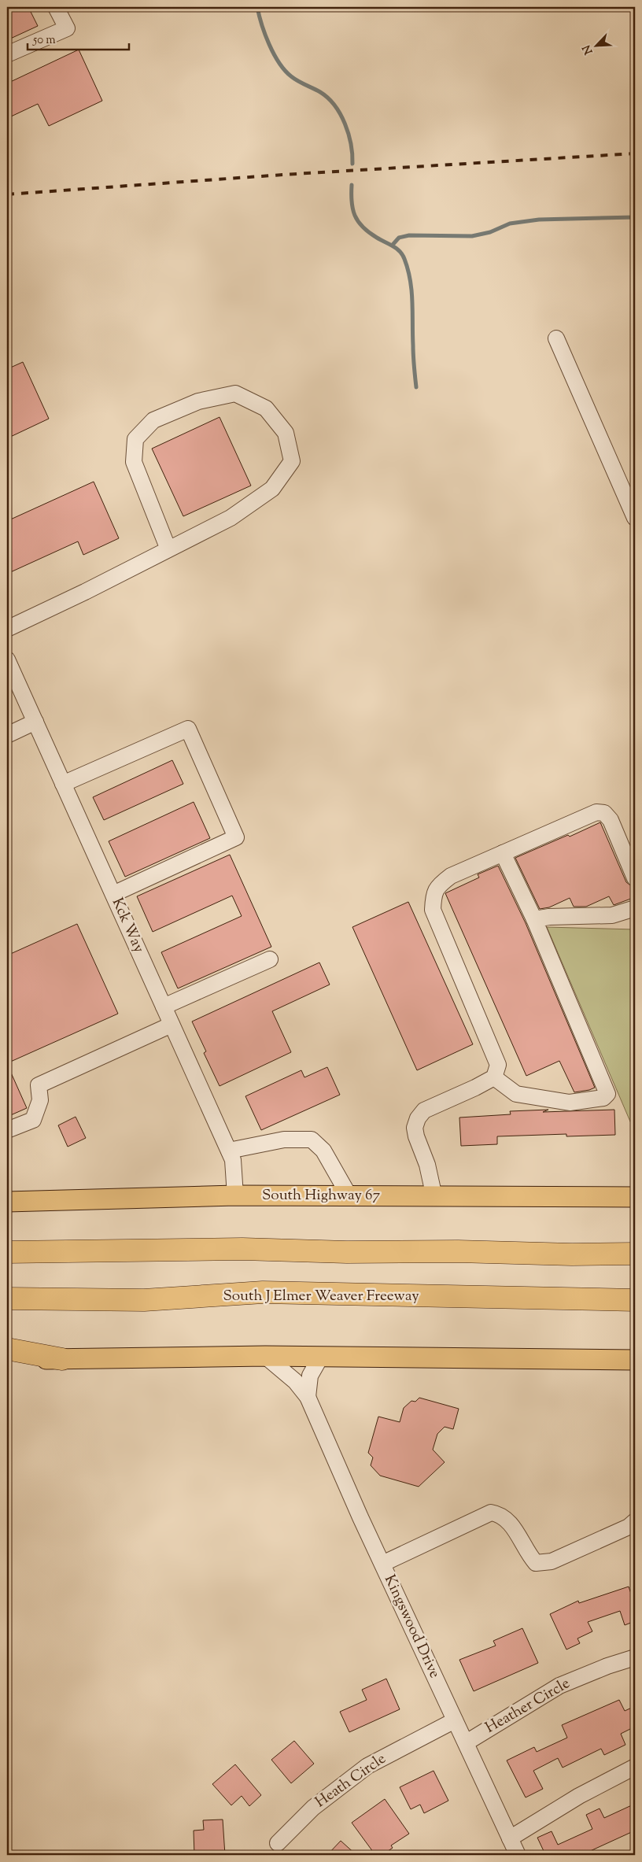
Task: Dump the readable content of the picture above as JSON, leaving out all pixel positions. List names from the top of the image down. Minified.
{"streets":{"highway":["South J Elmer Weaver Freeway"],"main road":["South Highway 67"],"street":["Kck Way","Kingswood Drive","Heather Circle","Heath Circle"]},"crossings":[["Kck Way","South Highway 67"],["Kingswood Drive","Heather Circle"],["Kingswood Drive","Heath Circle"]],"scale_bar":"50 m","north":"bottom left"}
